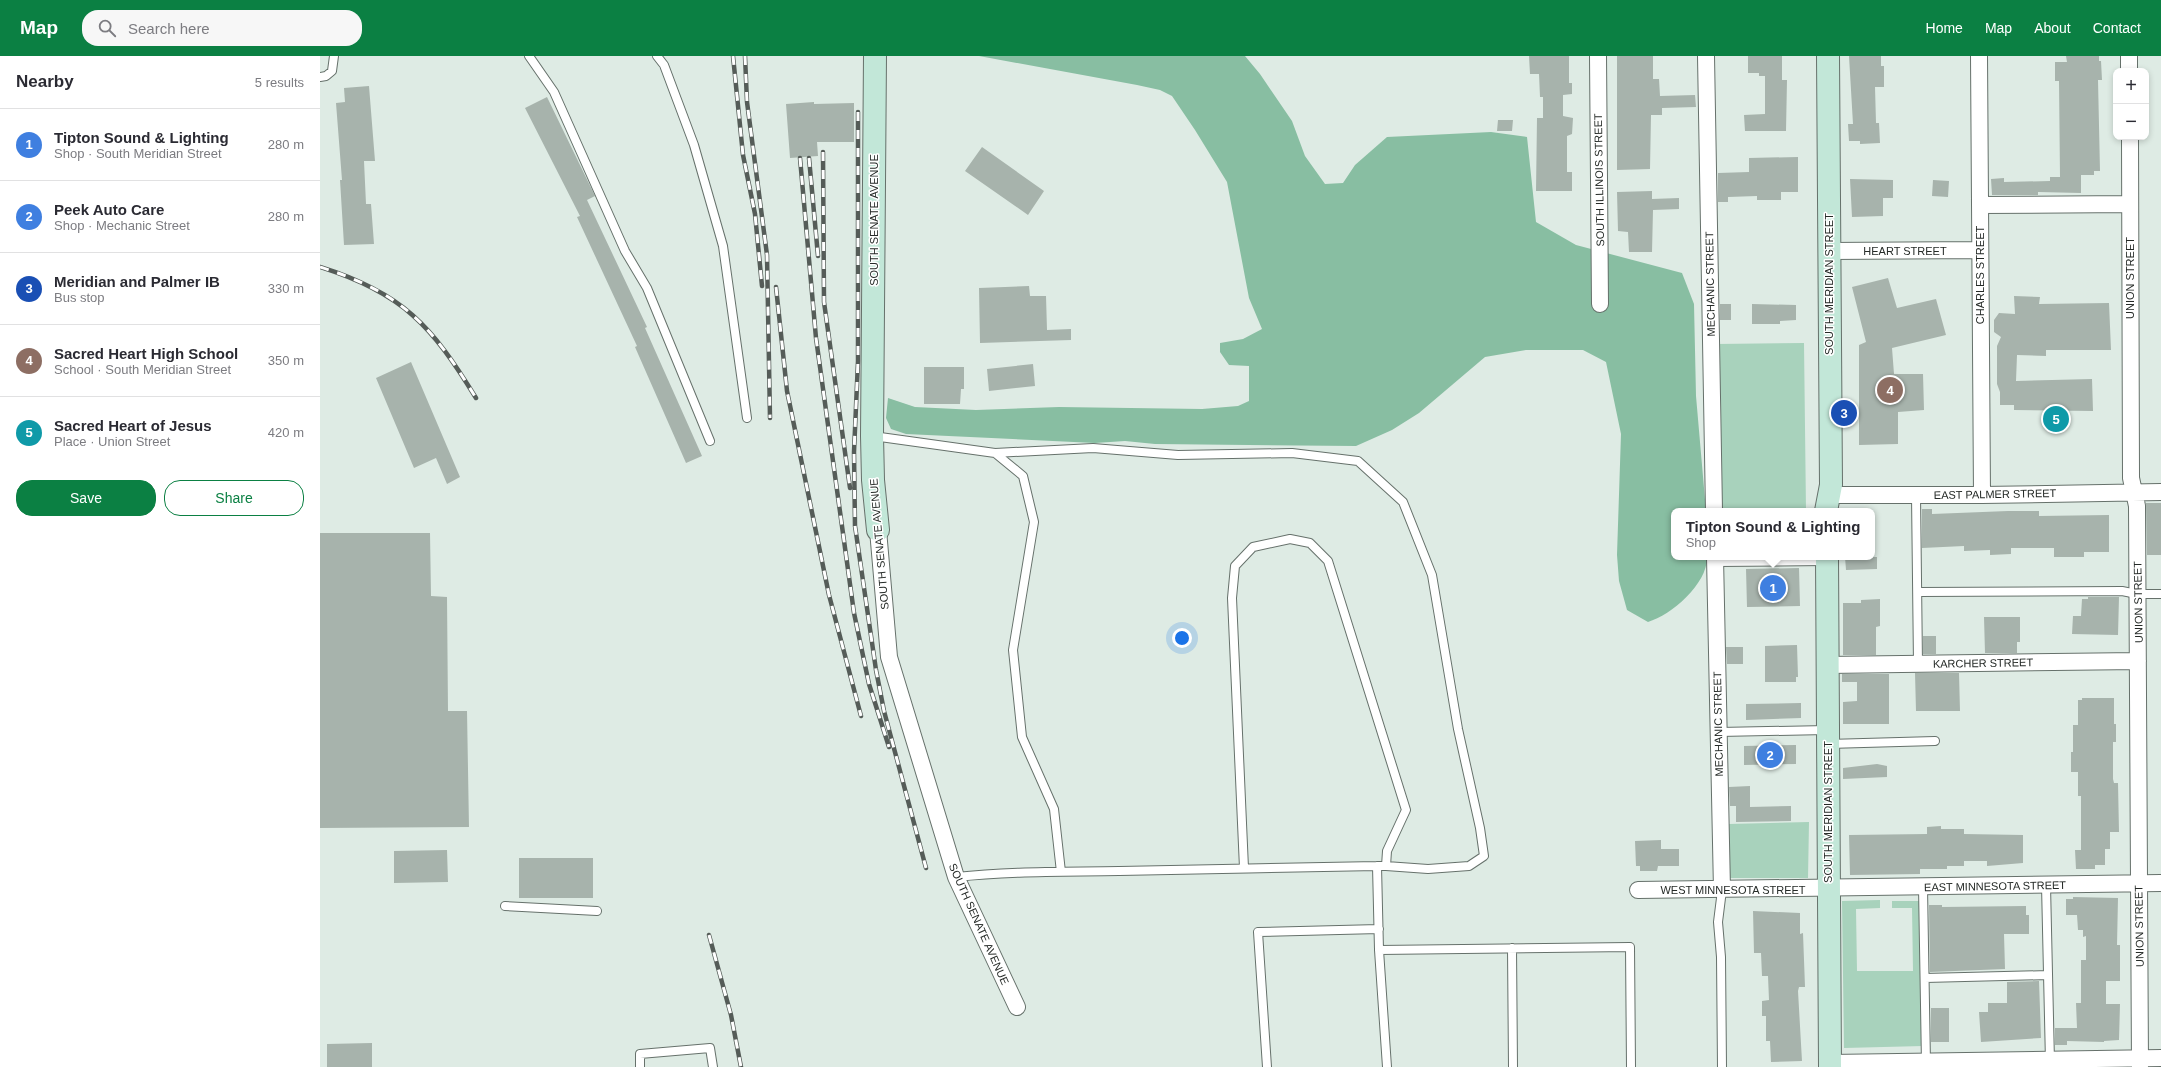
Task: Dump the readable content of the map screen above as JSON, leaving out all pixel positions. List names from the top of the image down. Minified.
{"streets":{"main road":["SOUTH SENATE AVENUE","SOUTH MERIDIAN STREET"],"street":["SOUTH ILLINOIS STREET","HEART STREET","CHARLES STREET","UNION STREET","MECHANIC STREET","EAST PALMER STREET","KARCHER STREET","EAST MINNESOTA STREET","WEST MINNESOTA STREET"]},"crossings":[["HEART STREET","CHARLES STREET"],["HEART STREET","SOUTH MERIDIAN STREET"],["CHARLES STREET","EAST PALMER STREET"],["UNION STREET","EAST PALMER STREET"],["UNION STREET","KARCHER STREET"],["UNION STREET","EAST MINNESOTA STREET"],["MECHANIC STREET","WEST MINNESOTA STREET"],["SOUTH MERIDIAN STREET","EAST PALMER STREET"],["SOUTH MERIDIAN STREET","KARCHER STREET"],["SOUTH MERIDIAN STREET","EAST MINNESOTA STREET"],["SOUTH MERIDIAN STREET","WEST MINNESOTA STREET"],["EAST MINNESOTA STREET","WEST MINNESOTA STREET"]],"page":{"header":"Map","search":"Search here","nav":["Home","Map","About","Contact"],"heading":["Nearby","5 results"],"map_buttons":["+","−"],"list":[{"mark":"1","name":"Tipton Sound & Lighting","note":"Shop · South Meridian Street","value":"280 m"},{"mark":"2","name":"Peek Auto Care","note":"Shop · Mechanic Street","value":"280 m"},{"mark":"3","name":"Meridian and Palmer IB","note":"Bus stop","value":"330 m"},{"mark":"4","name":"Sacred Heart High School","note":"School · South Meridian Street","value":"350 m"},{"mark":"5","name":"Sacred Heart of Jesus","note":"Place · Union Street","value":"420 m"}],"pins":["4","3","5","1","2"],"buttons":["Save","Share"],"popup":["Tipton Sound & Lighting","Shop"]}}
